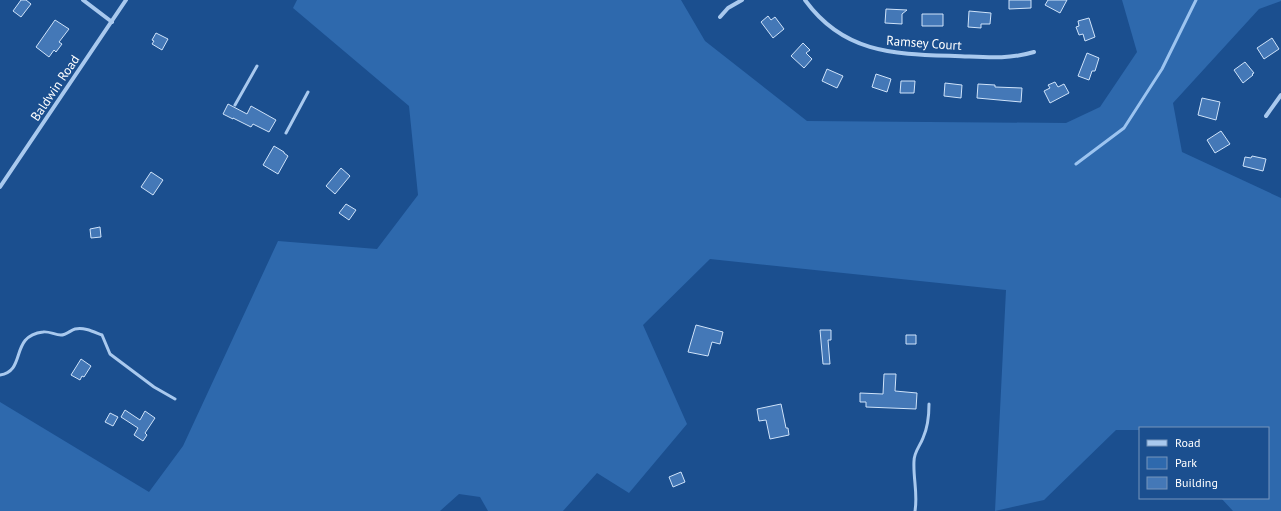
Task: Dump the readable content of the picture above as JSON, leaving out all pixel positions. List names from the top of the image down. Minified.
{"streets":{"street":["Ramsey Court","Baldwin Road"]},"legend":["Road","Park","Building"]}
